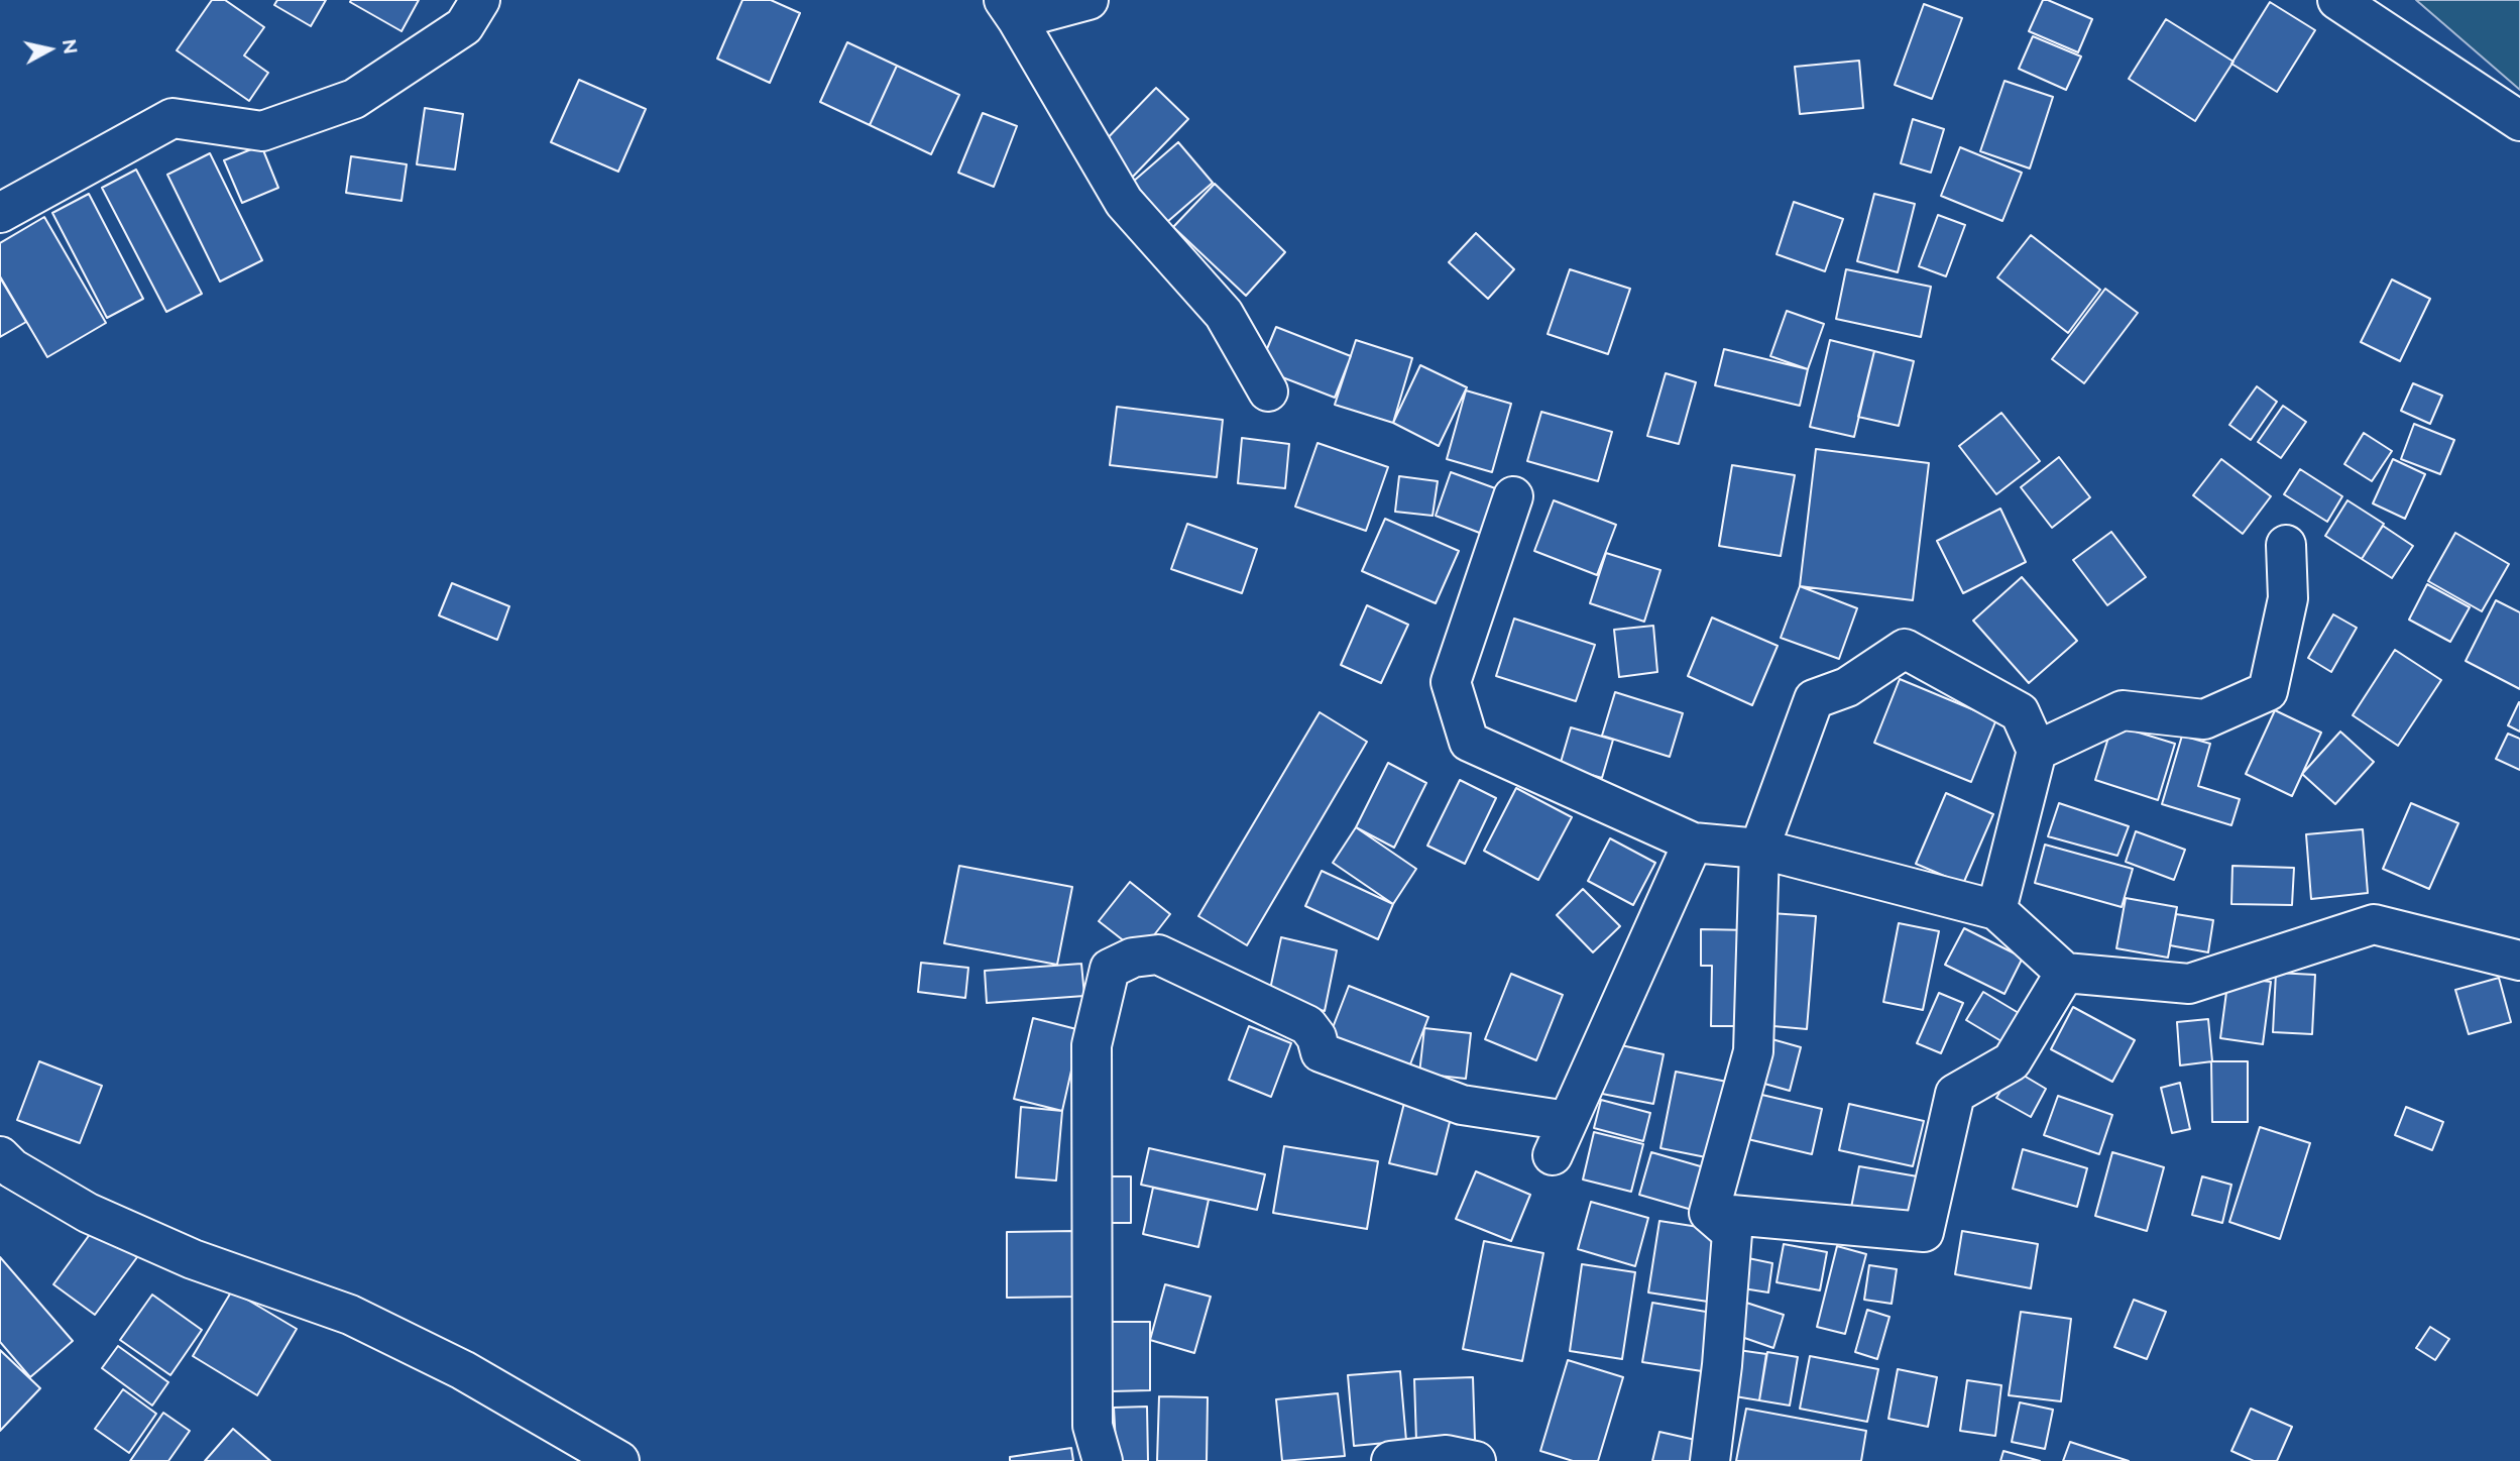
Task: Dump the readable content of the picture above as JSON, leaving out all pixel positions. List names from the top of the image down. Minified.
{"north":"right"}
